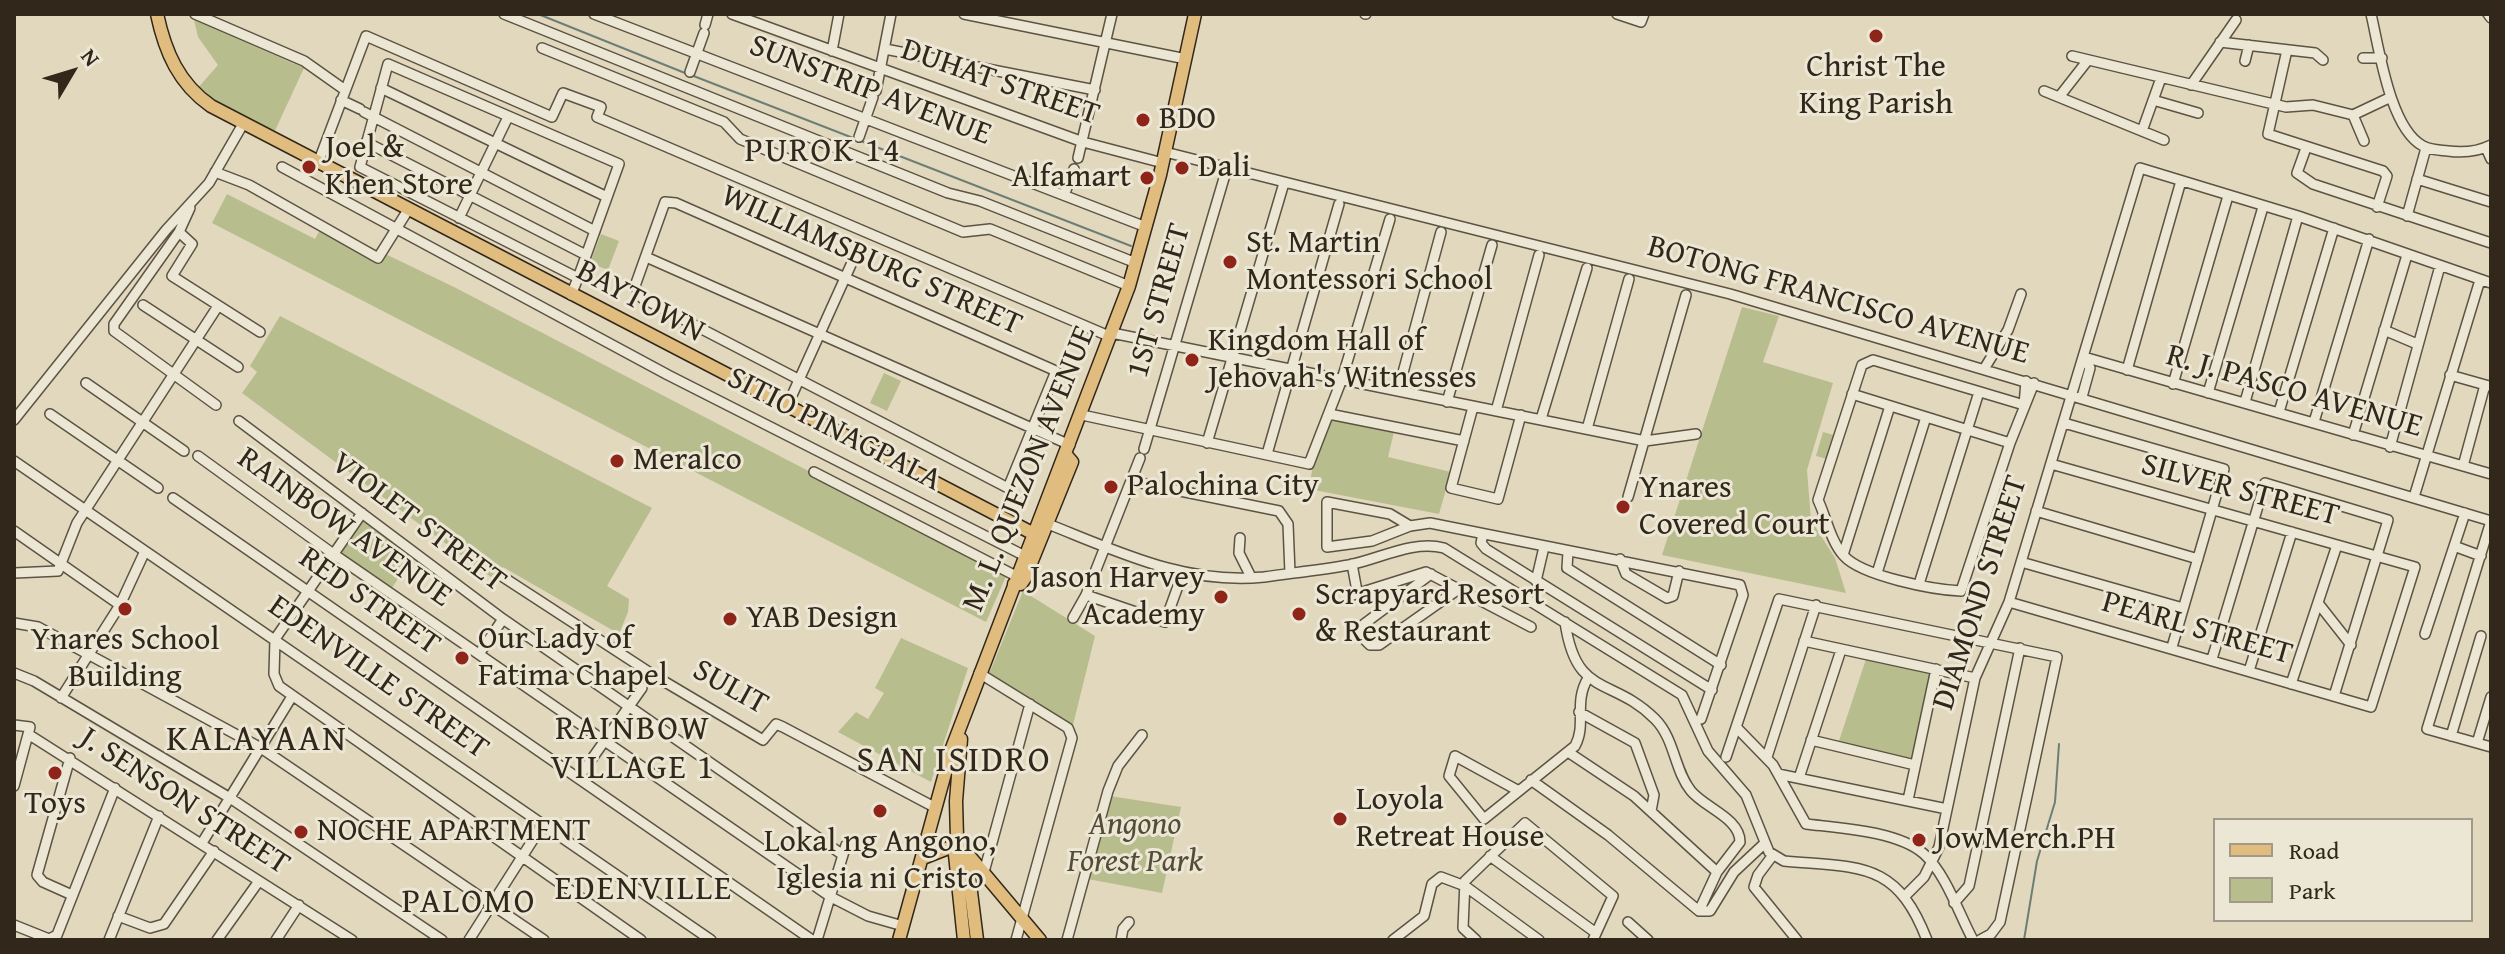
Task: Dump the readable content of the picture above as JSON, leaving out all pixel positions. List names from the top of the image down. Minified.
{"streets":{"main road":["BAYTOWN","M. L. QUEZON AVENUE"],"street":["DUHAT STREET","SUNSTRIP AVENUE","WILLIAMSBURG STREET","1ST STREET","BOTONG FRANCISCO AVENUE","R. J. PASCO AVENUE","SITIO PINAGPALA","SILVER STREET","VIOLET STREET","RAINBOW AVENUE","DIAMOND STREET","RED STREET","PEARL STREET","EDENVILLE STREET","SULIT","J. SENSON STREET"]},"crossings":[["DUHAT STREET","BOTONG FRANCISCO AVENUE"],["DUHAT STREET","M. L. QUEZON AVENUE"],["SUNSTRIP AVENUE","M. L. QUEZON AVENUE"],["1ST STREET","BOTONG FRANCISCO AVENUE"],["BOTONG FRANCISCO AVENUE","M. L. QUEZON AVENUE"],["BOTONG FRANCISCO AVENUE","DIAMOND STREET"],["BAYTOWN","M. L. QUEZON AVENUE"],["R. J. PASCO AVENUE","DIAMOND STREET"],["SITIO PINAGPALA","M. L. QUEZON AVENUE"],["M. L. QUEZON AVENUE","RAINBOW AVENUE"],["M. L. QUEZON AVENUE","SULIT"],["SILVER STREET","DIAMOND STREET"],["SILVER STREET","PEARL STREET"],["VIOLET STREET","RAINBOW AVENUE"],["DIAMOND STREET","PEARL STREET"]],"districts":["PUROK 14","RAINBOW VILLAGE 1","KALAYAAN","SAN ISIDRO","EDENVILLE","PALOMO"],"parks":["Angono Forest Park"],"places":["Christ The King Parish","BDO","Joel & Khen Store","Dali","Alfamart","St. Martin Montessori School","Kingdom Hall of Jehovah's Witnesses","Meralco","Palochina City","Ynares Covered Court","Jason Harvey Academy","Ynares School Building","Scrapyard Resort & Restaurant","YAB Design","Our Lady of Fatima Chapel","Toys","Lokal ng Angono, Iglesia ni Cristo","Loyola Retreat House","NOCHE APARTMENT","JowMerch.PH"],"legend":["Road","Park"],"north":"top right"}
